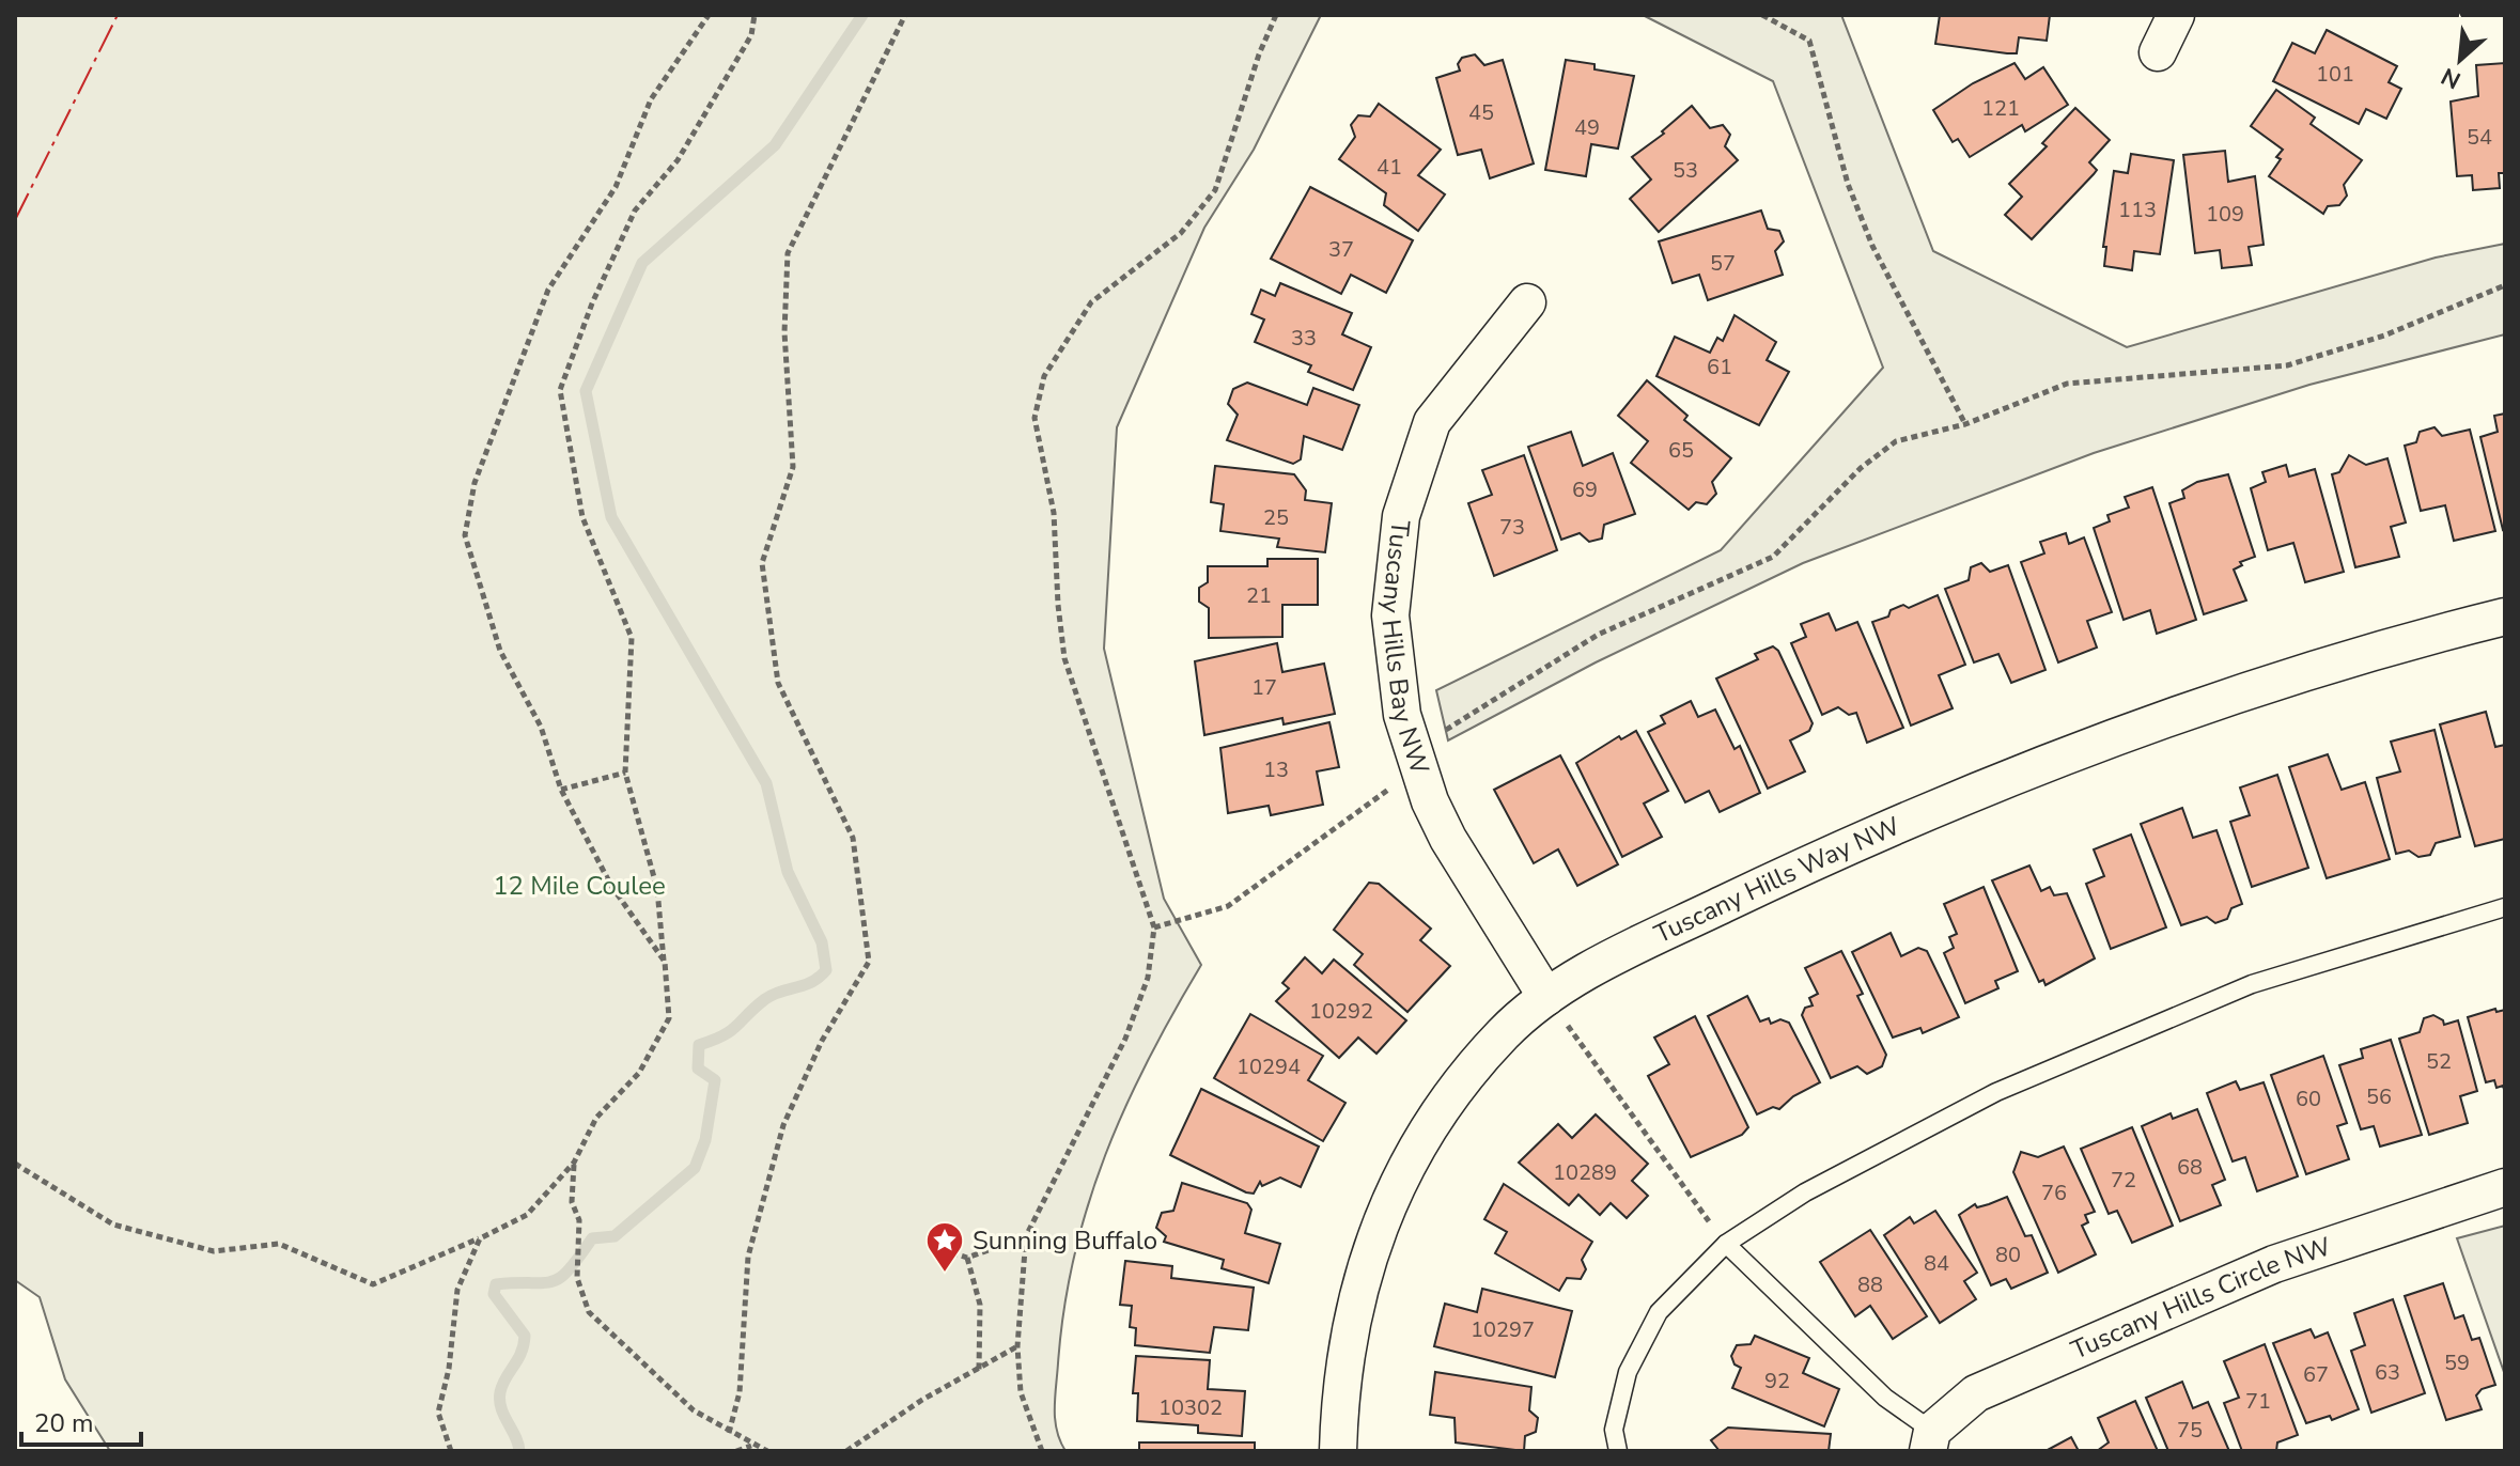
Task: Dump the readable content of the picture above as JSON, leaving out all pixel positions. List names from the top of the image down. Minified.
{"streets":{"street":["Tuscany Hills Bay NW","Tuscany Hills Way NW","Tuscany Hills Circle NW"]},"crossings":[["Tuscany Hills Bay NW","Tuscany Hills Way NW"]],"parks":["12 Mile Coulee"],"places":{"place":["Sunning Buffalo"]},"house_numbers":["101","121","45","49","54","41","53","113","109","37","57","33","61","65","69","25","73","21","17","13","10292","52","10294","56","60","68","10289","72","76","80","84","88","10297","59","63","67","92","71","10302","75"],"scale_bar":"20 m","north":"bottom left"}
